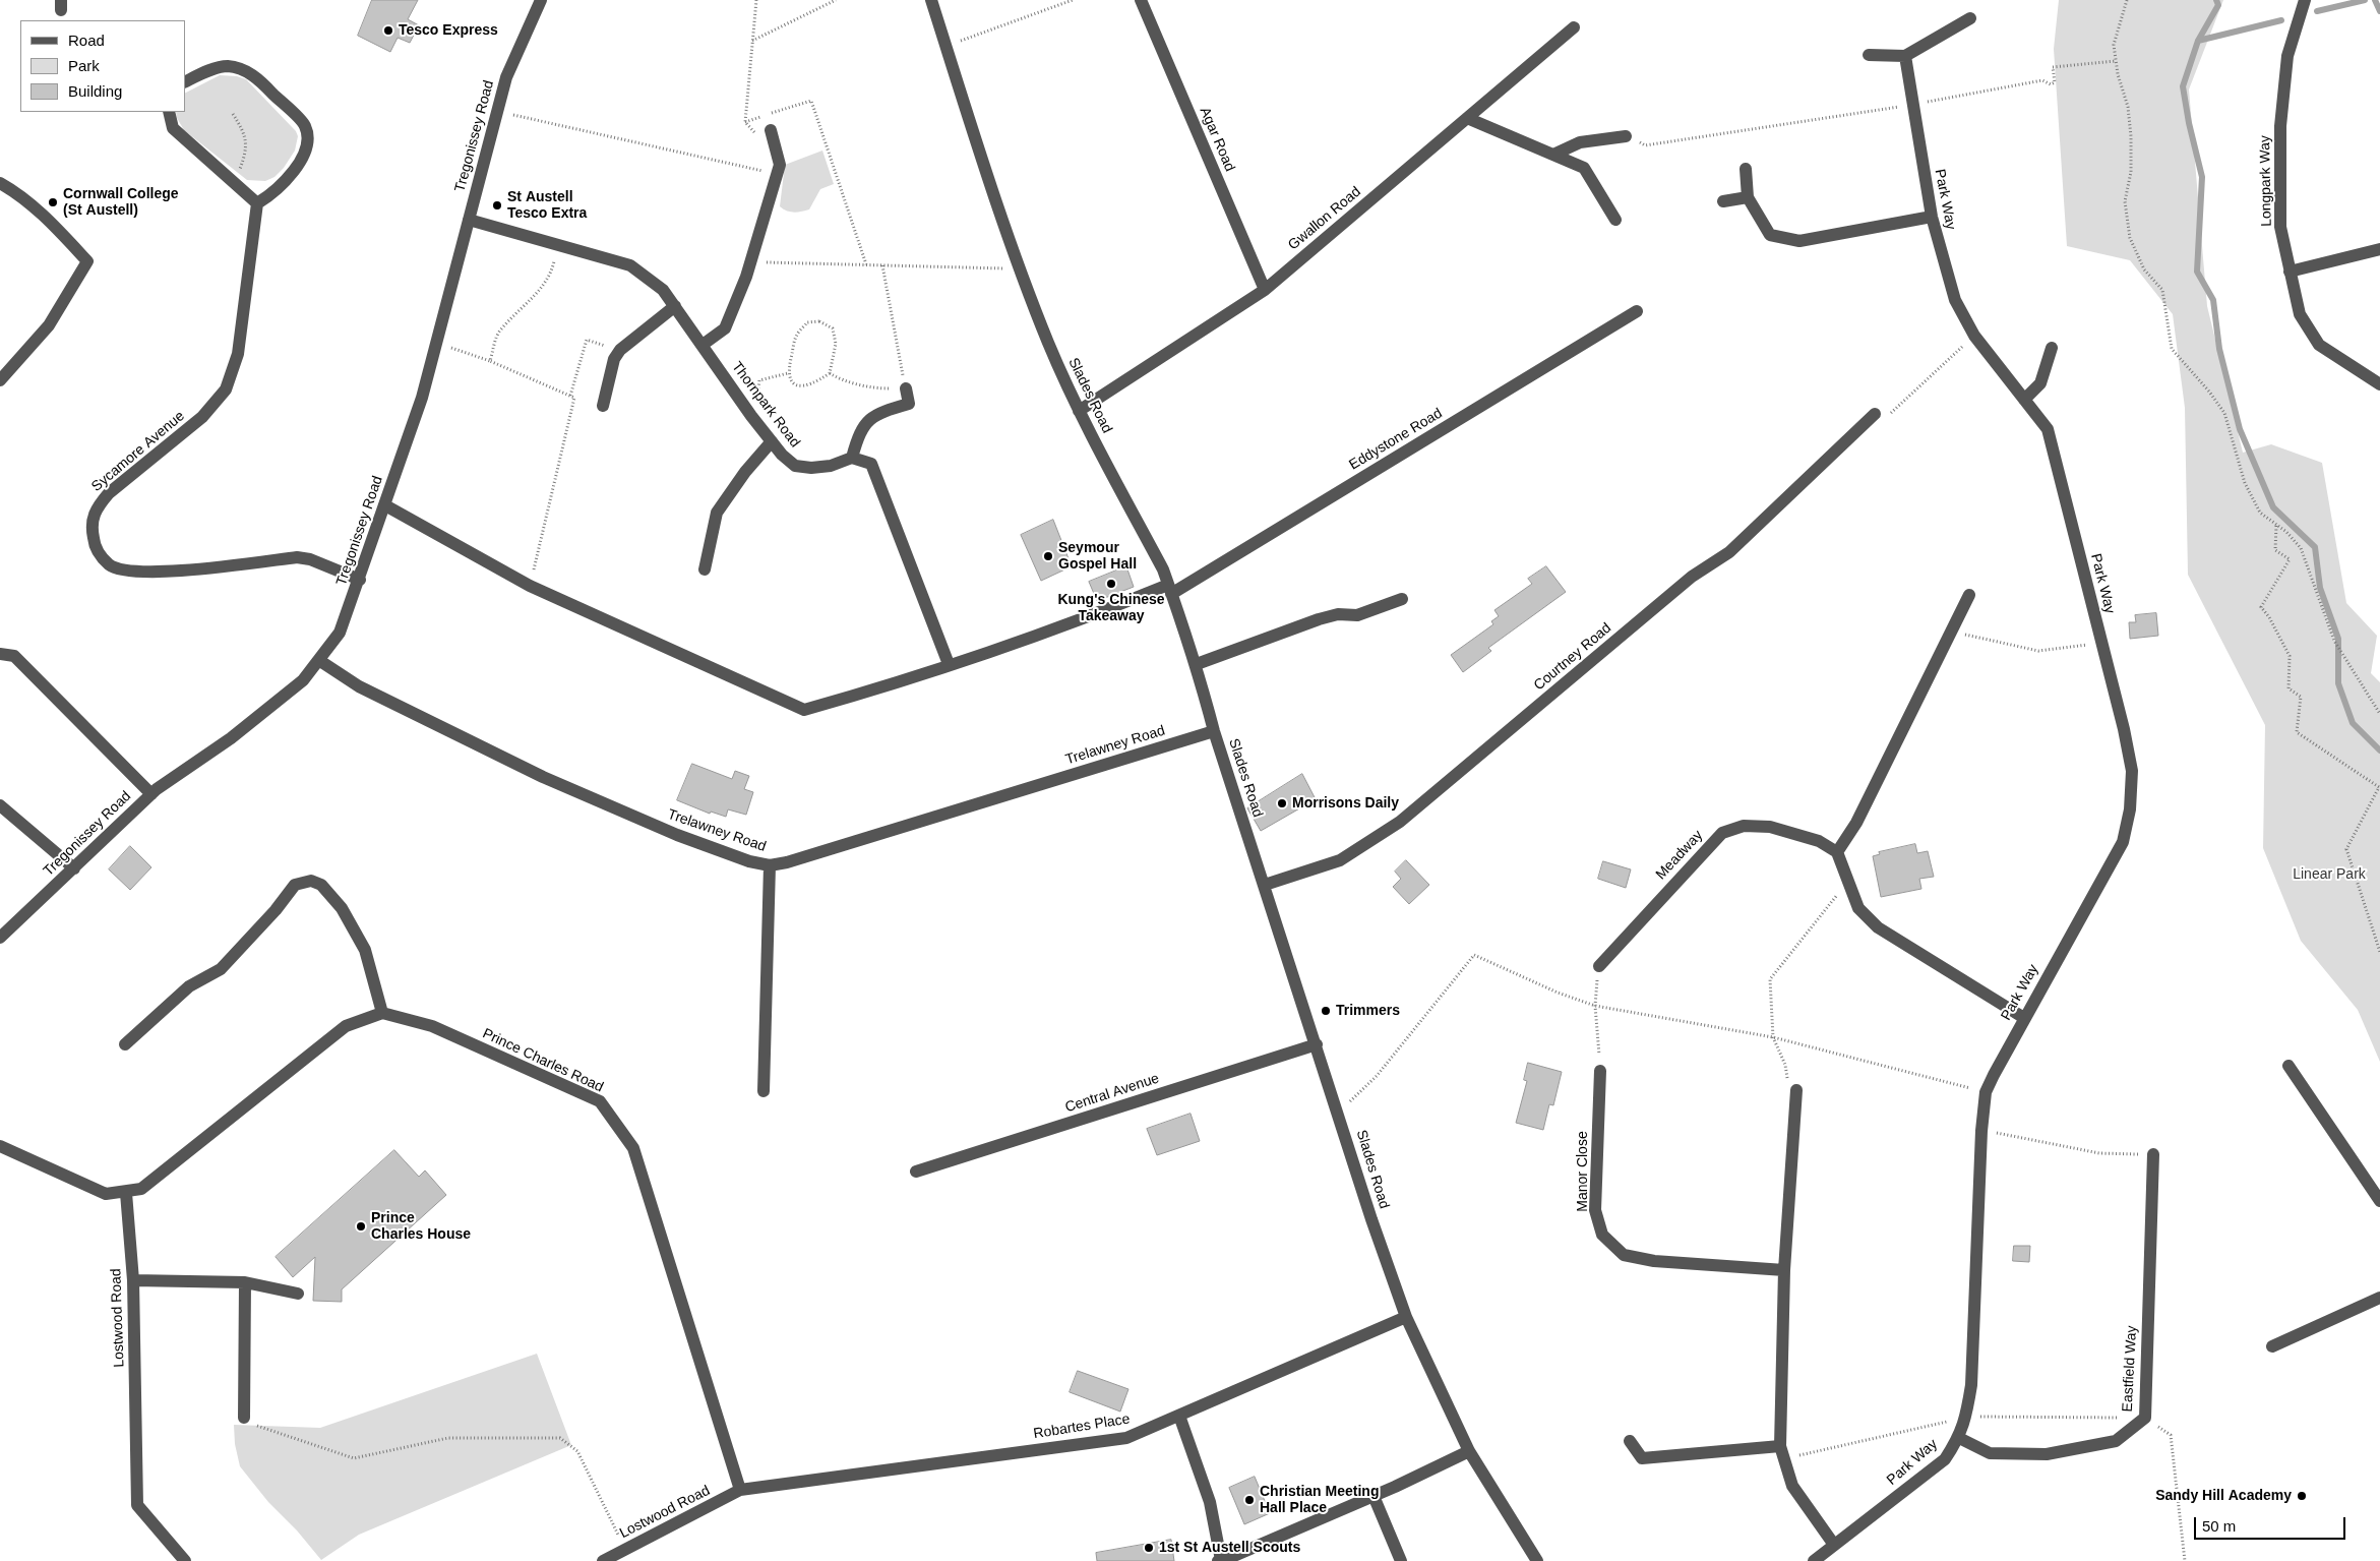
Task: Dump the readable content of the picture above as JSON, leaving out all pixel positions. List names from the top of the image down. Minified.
{"streets":{"street":["Tregonissey Road","Agar Road","Longpark Way","Park Way","Gwallon Road","Slades Road","Thornpark Road","Eddystone Road","Sycamore Avenue","Courtney Road","Trelawney Road","Meadway","Prince Charles Road","Central Avenue","Manor Close","Lostwood Road","Eastfield Way","Robartes Place"]},"crossings":[["Tregonissey Road","Thornpark Road"],["Tregonissey Road","Eddystone Road"],["Tregonissey Road","Sycamore Avenue"],["Tregonissey Road","Trelawney Road"],["Agar Road","Gwallon Road"],["Park Way","Eastfield Way"],["Gwallon Road","Slades Road"],["Slades Road","Eddystone Road"],["Slades Road","Courtney Road"],["Slades Road","Trelawney Road"],["Slades Road","Central Avenue"],["Slades Road","Robartes Place"],["Prince Charles Road","Lostwood Road"],["Prince Charles Road","Robartes Place"],["Lostwood Road","Robartes Place"]],"parks":["Linear Park"],"places":["Tesco Express","Cornwall College (St Austell)","St Austell Tesco Extra","Seymour Gospel Hall","Kung's Chinese Takeaway","Morrisons Daily","Trimmers","Prince Charles House","Sandy Hill Academy","Christian Meeting Hall Place","1st St Austell Scouts"],"legend":["Road","Park","Building"],"scale_bar":"50 m"}
